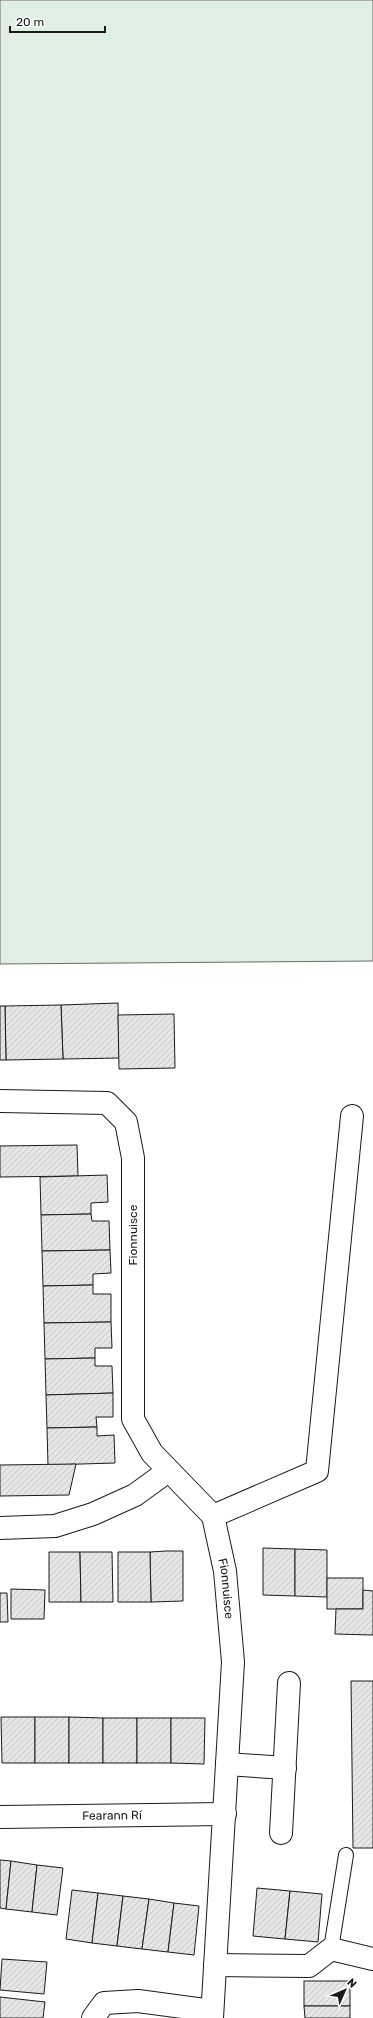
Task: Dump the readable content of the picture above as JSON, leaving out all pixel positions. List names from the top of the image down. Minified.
{"streets":{"street":["Fionnuisce","Fearann Rí"]},"scale_bar":"20 m","north":"top right"}
